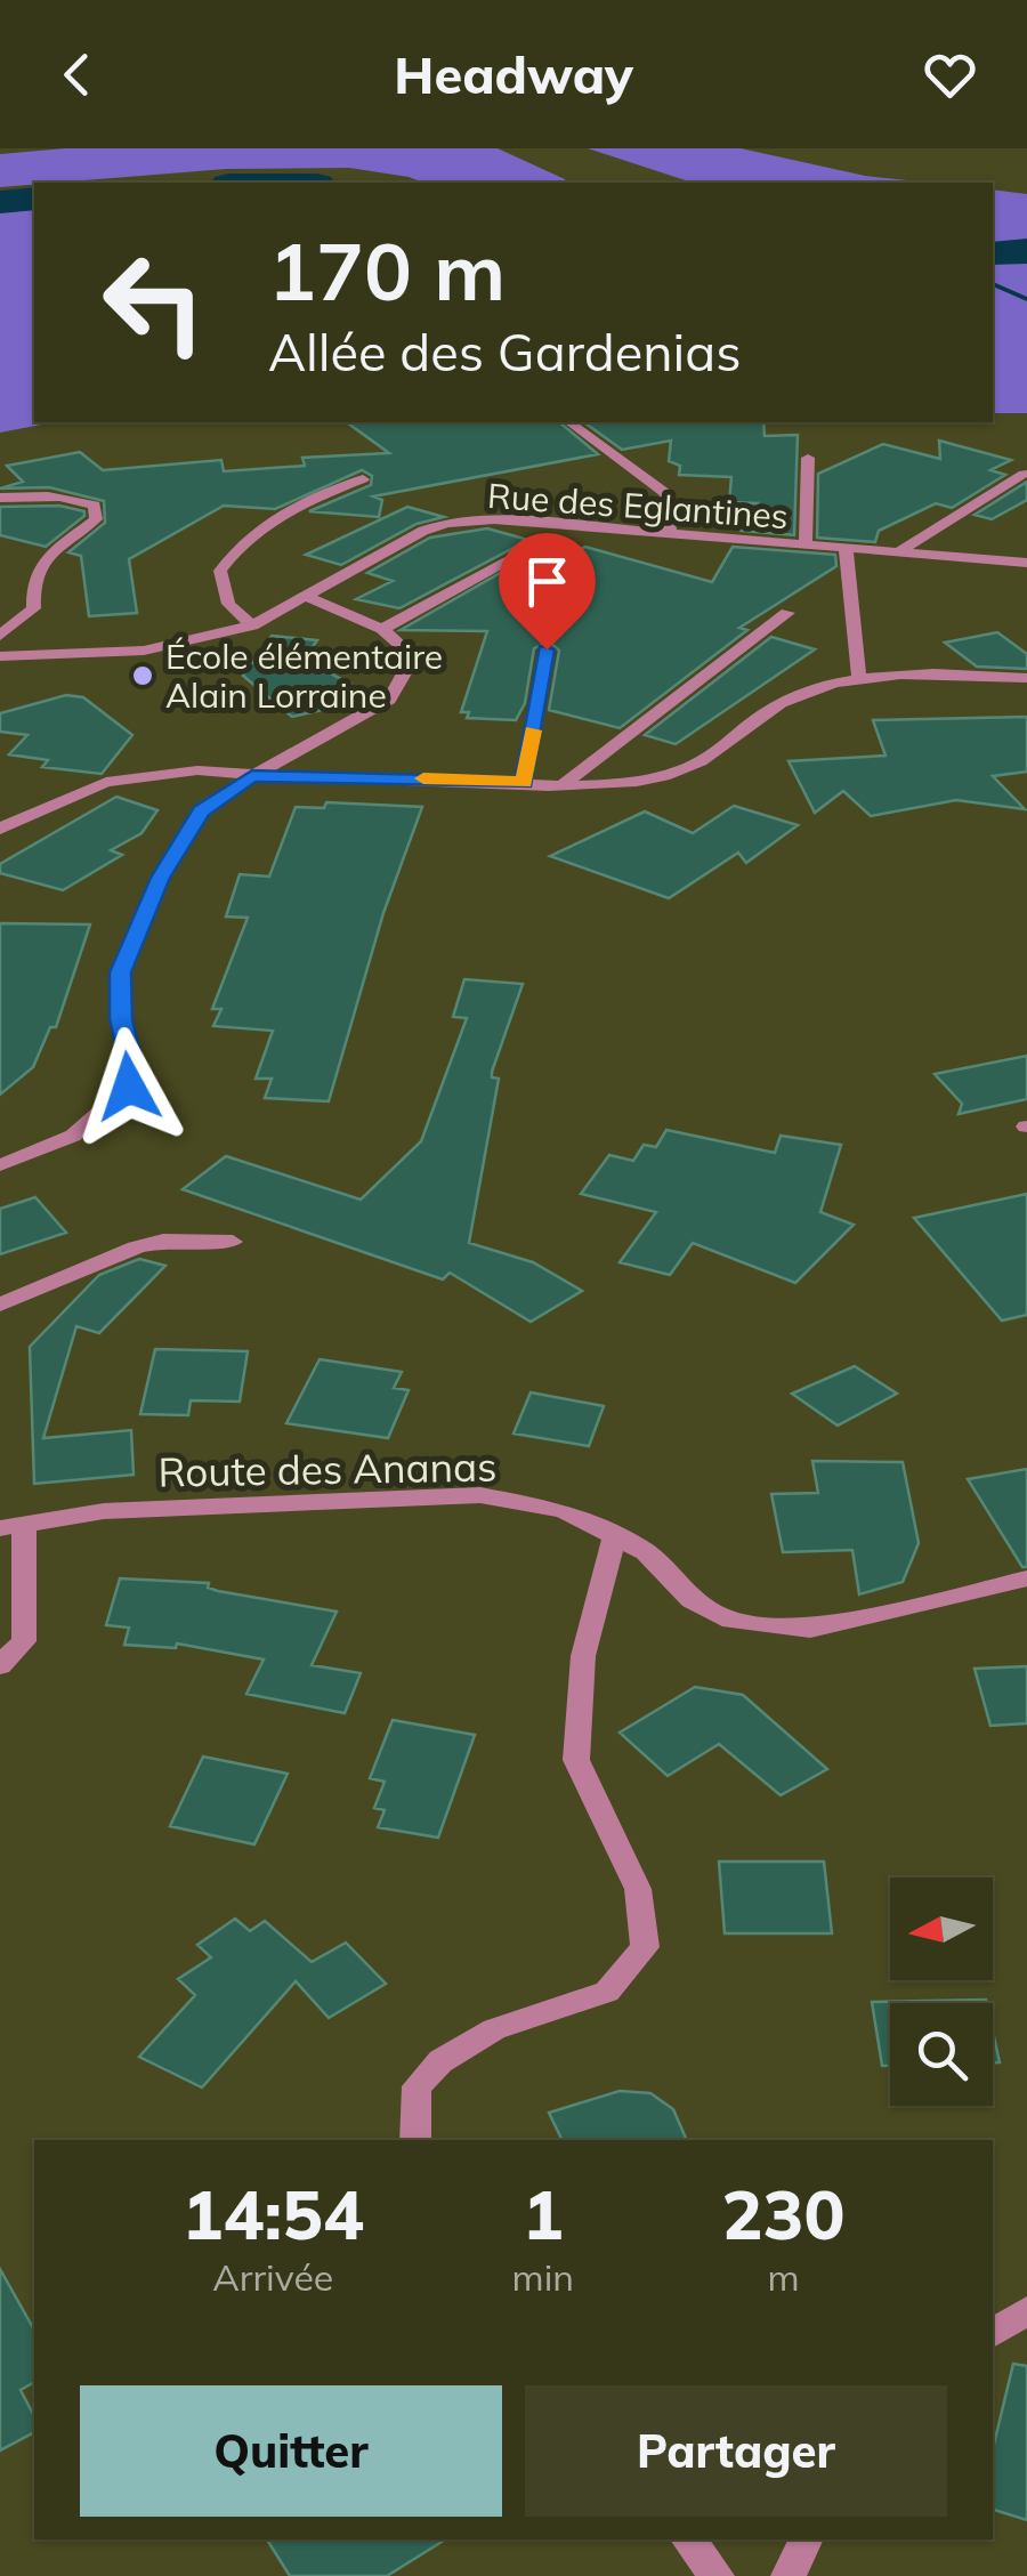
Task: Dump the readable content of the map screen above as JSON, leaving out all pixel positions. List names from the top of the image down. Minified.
{"streets":{"street":["Rue des Eglantines","Route des Ananas"]},"places":["École élémentaire Alain Lorraine"],"north":"left","page":{"header":"Headway","turn":["170 m","Allée des Gardenias"],"eta":["14:54","Arrivée","1","min","230","m"],"buttons":["Quitter","Partager"]}}
